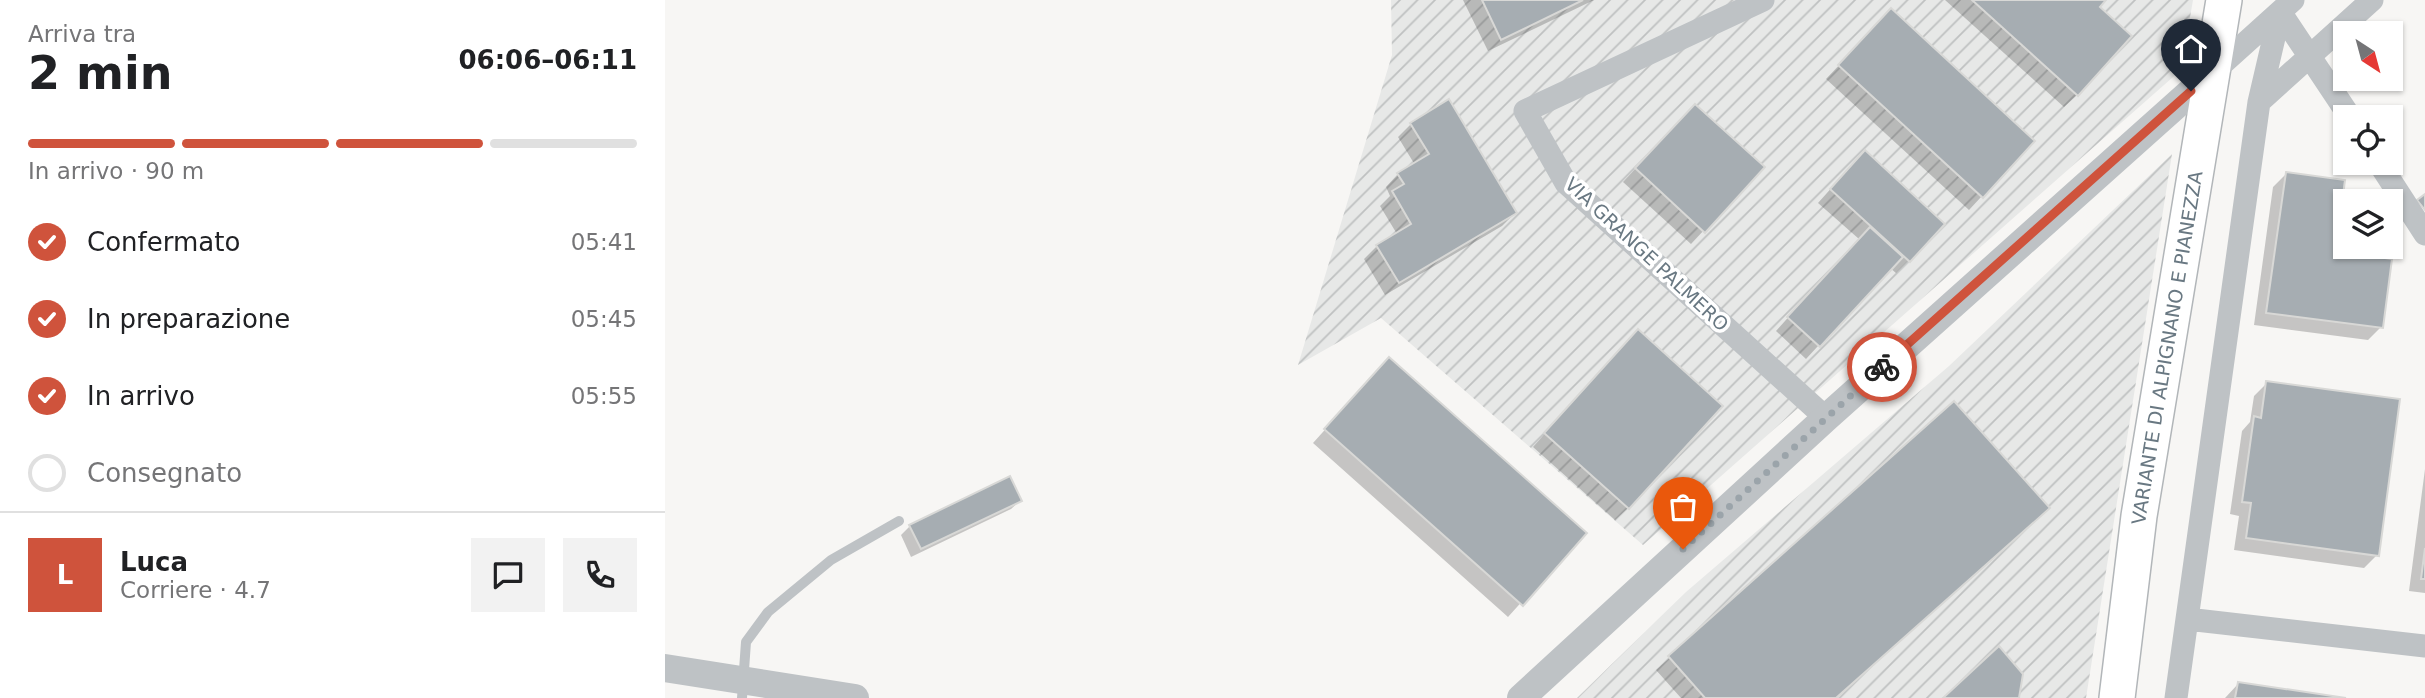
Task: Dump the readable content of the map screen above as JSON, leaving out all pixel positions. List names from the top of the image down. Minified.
{"streets":{"main road":["VARIANTE DI ALPIGNANO E PIANEZZA"],"street":["VIA GRANGE PALMERO"]},"north":"bottom right","page":{"heading":["2 min","Arriva tra","06:06–06:11"],"panel":["Luca","Corriere · 4.7"],"bar":"In arrivo · 90 m","list":[["Confermato","05:41"],["In preparazione","05:45"],["In arrivo","05:55"],"Consegnato"],"round":"L"}}
